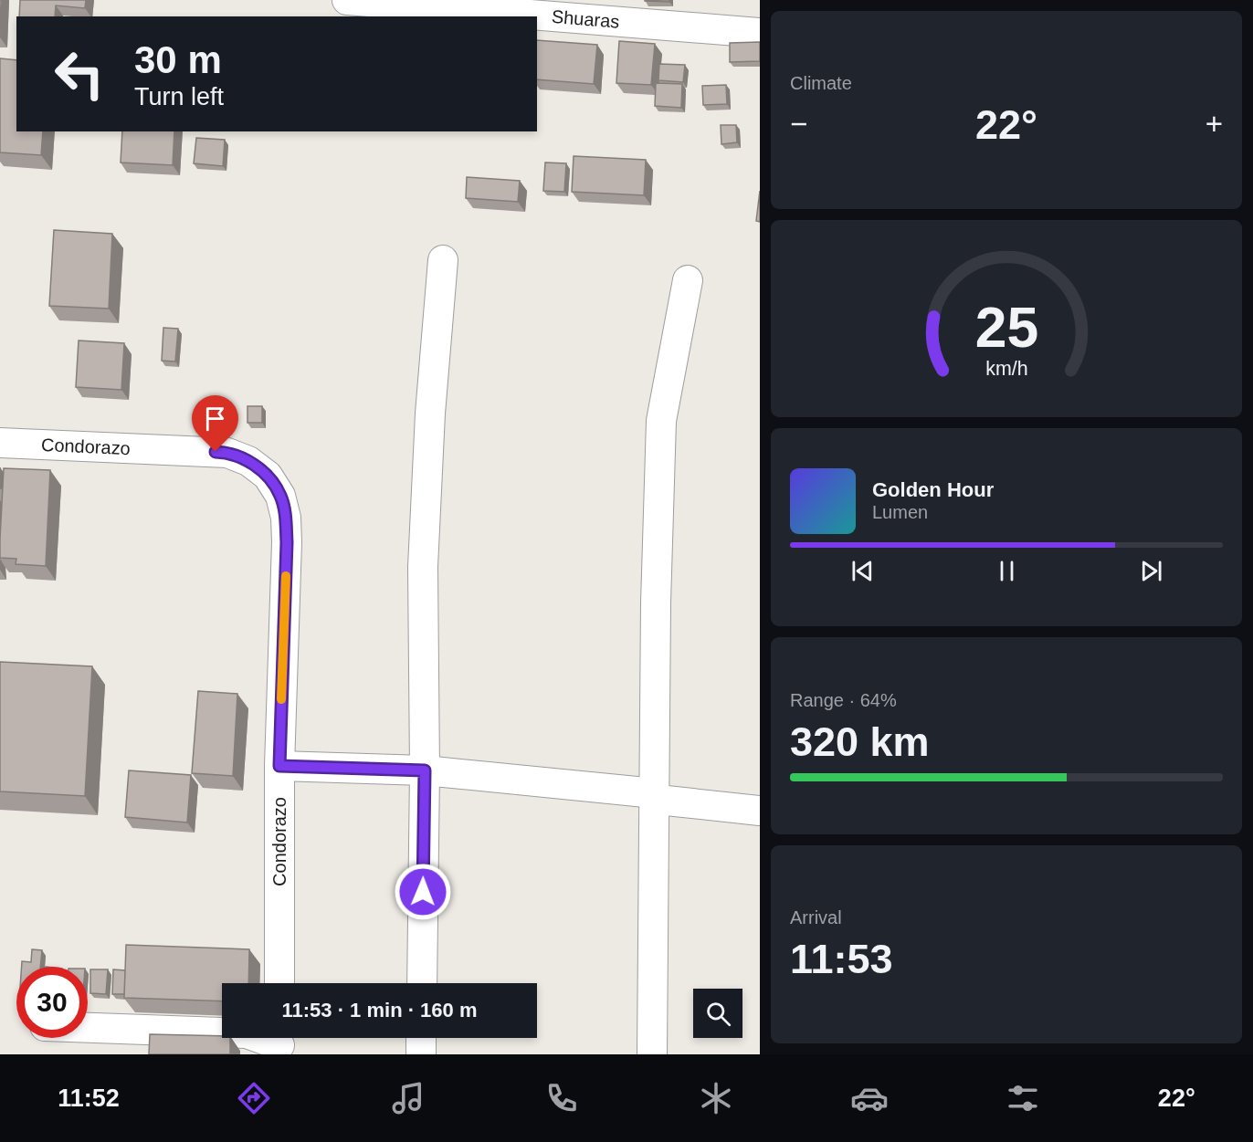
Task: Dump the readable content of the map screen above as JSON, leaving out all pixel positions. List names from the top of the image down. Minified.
{"streets":{"street":["Shuaras","Condorazo"]},"page":{"tile":["Climate",["Range · 64%","320 km"],["Arrival","11:53"]],"turn":["30 m","Turn left"],"heat":["−","22°","+"],"song":["Golden Hour","Lumen"],"limit":"30","trip":"11:53 · 1 min · 160 m","tabs":["11:52","22°"],"gauge":["25","km/h"]}}
